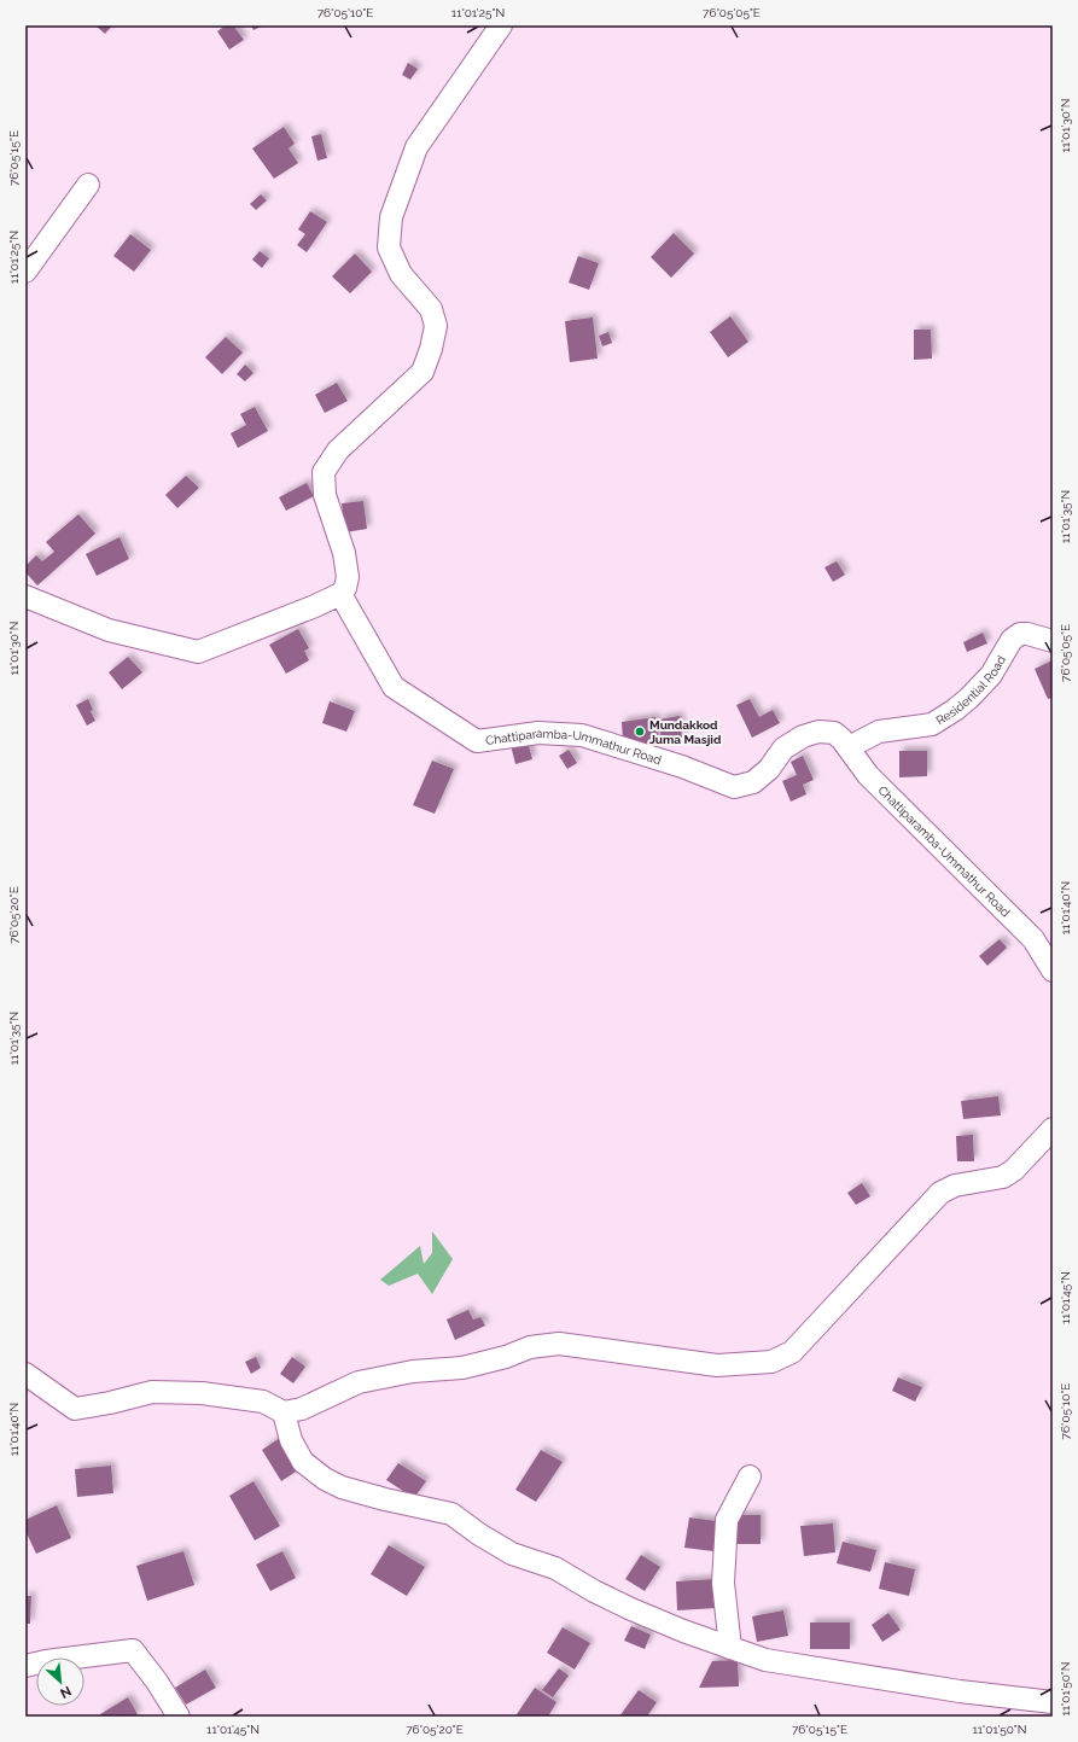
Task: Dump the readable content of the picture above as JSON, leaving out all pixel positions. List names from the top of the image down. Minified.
{"streets":{"street":["Residential Road","Chattiparamba-Ummathur Road"]},"crossings":[["Residential Road","Chattiparamba-Ummathur Road"]],"places":["Mundakkod Juma Masjid"],"north":"bottom right","coordinates":["76°05'10\"E","11°01'25\"N","76°05'05\"E","11°01'30\"N","76°05'15\"E","11°01'35\"N","11°01'40\"N","76°05'20\"E","11°01'45\"N","11°01'50\"N"]}
